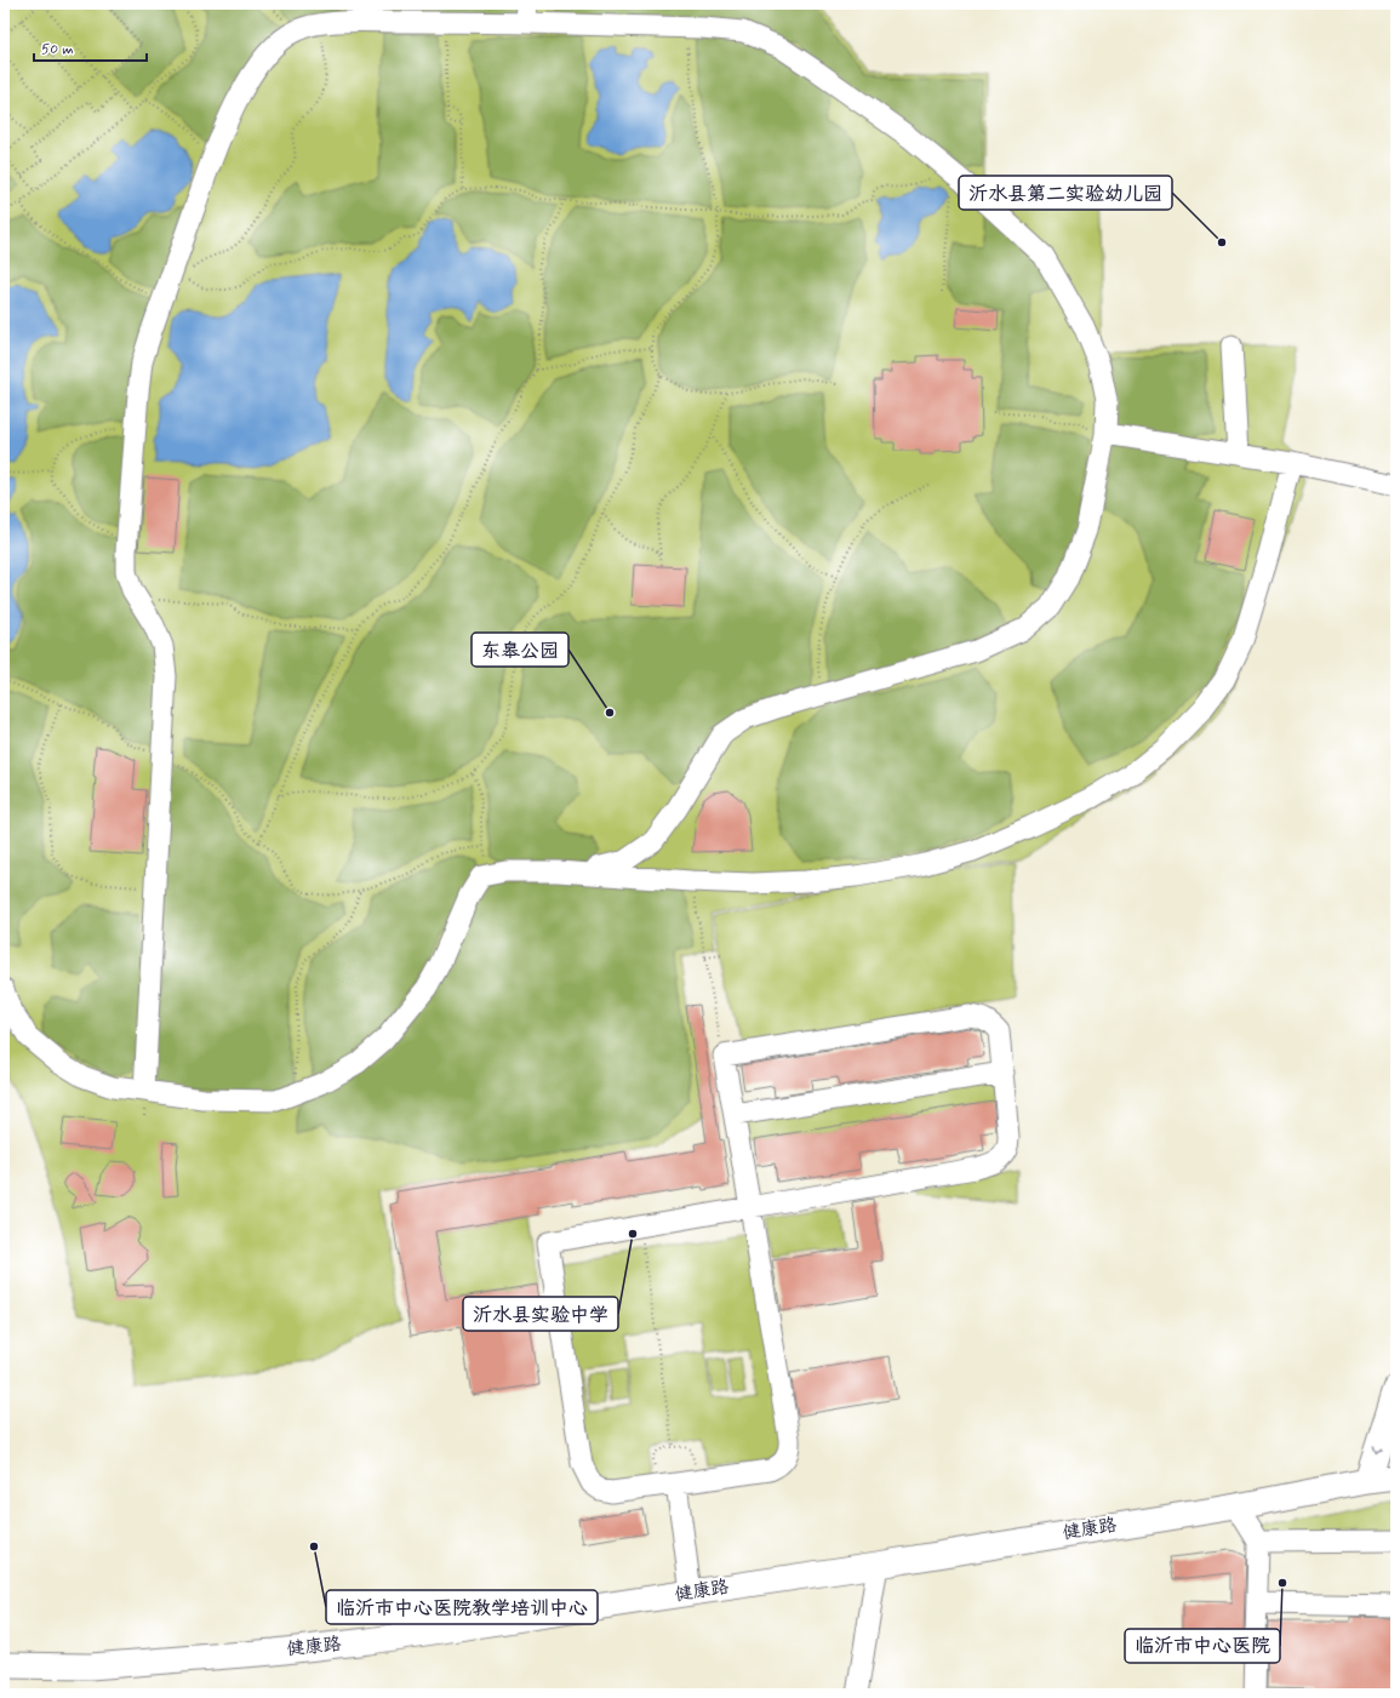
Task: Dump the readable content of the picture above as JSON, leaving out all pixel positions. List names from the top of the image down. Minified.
{"streets":{"main road":["健康路"]},"places":["沂水县第二实验幼儿园","东皋公园","沂水县实验中学","临沂市中心医院教学培训中心","临沂市中心医院"],"scale_bar":"50 m"}
